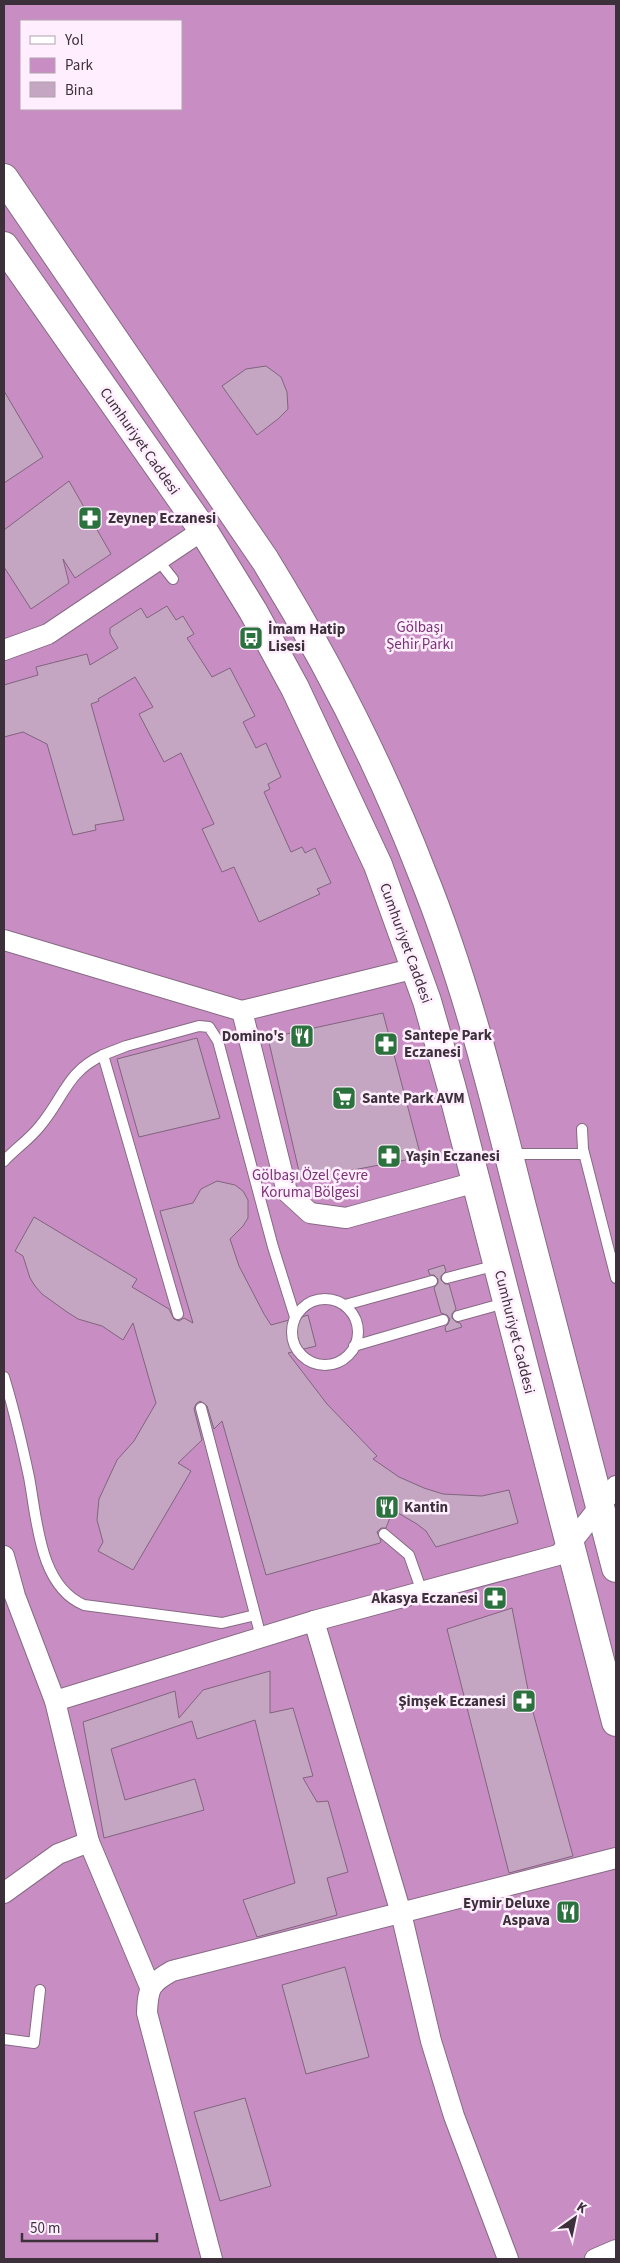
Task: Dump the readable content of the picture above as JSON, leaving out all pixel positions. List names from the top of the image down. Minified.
{"streets":{"main road":["Cumhuriyet Caddesi"]},"parks":["Gölbaşı Şehir Parkı","Gölbaşı Özel Çevre Koruma Bölgesi"],"places":{"pharmacy":["Zeynep Eczanesi","Santepe Park Eczanesi","Yaşin Eczanesi","Akasya Eczanesi","Şimşek Eczanesi"],"bus stop":["İmam Hatip Lisesi"],"restaurant":["Domino's","Kantin","Eymir Deluxe Aspava"],"supermarket":["Sante Park AVM"]},"legend":["Yol","Park","Bina"],"scale_bar":"50 m","north":"top right"}
